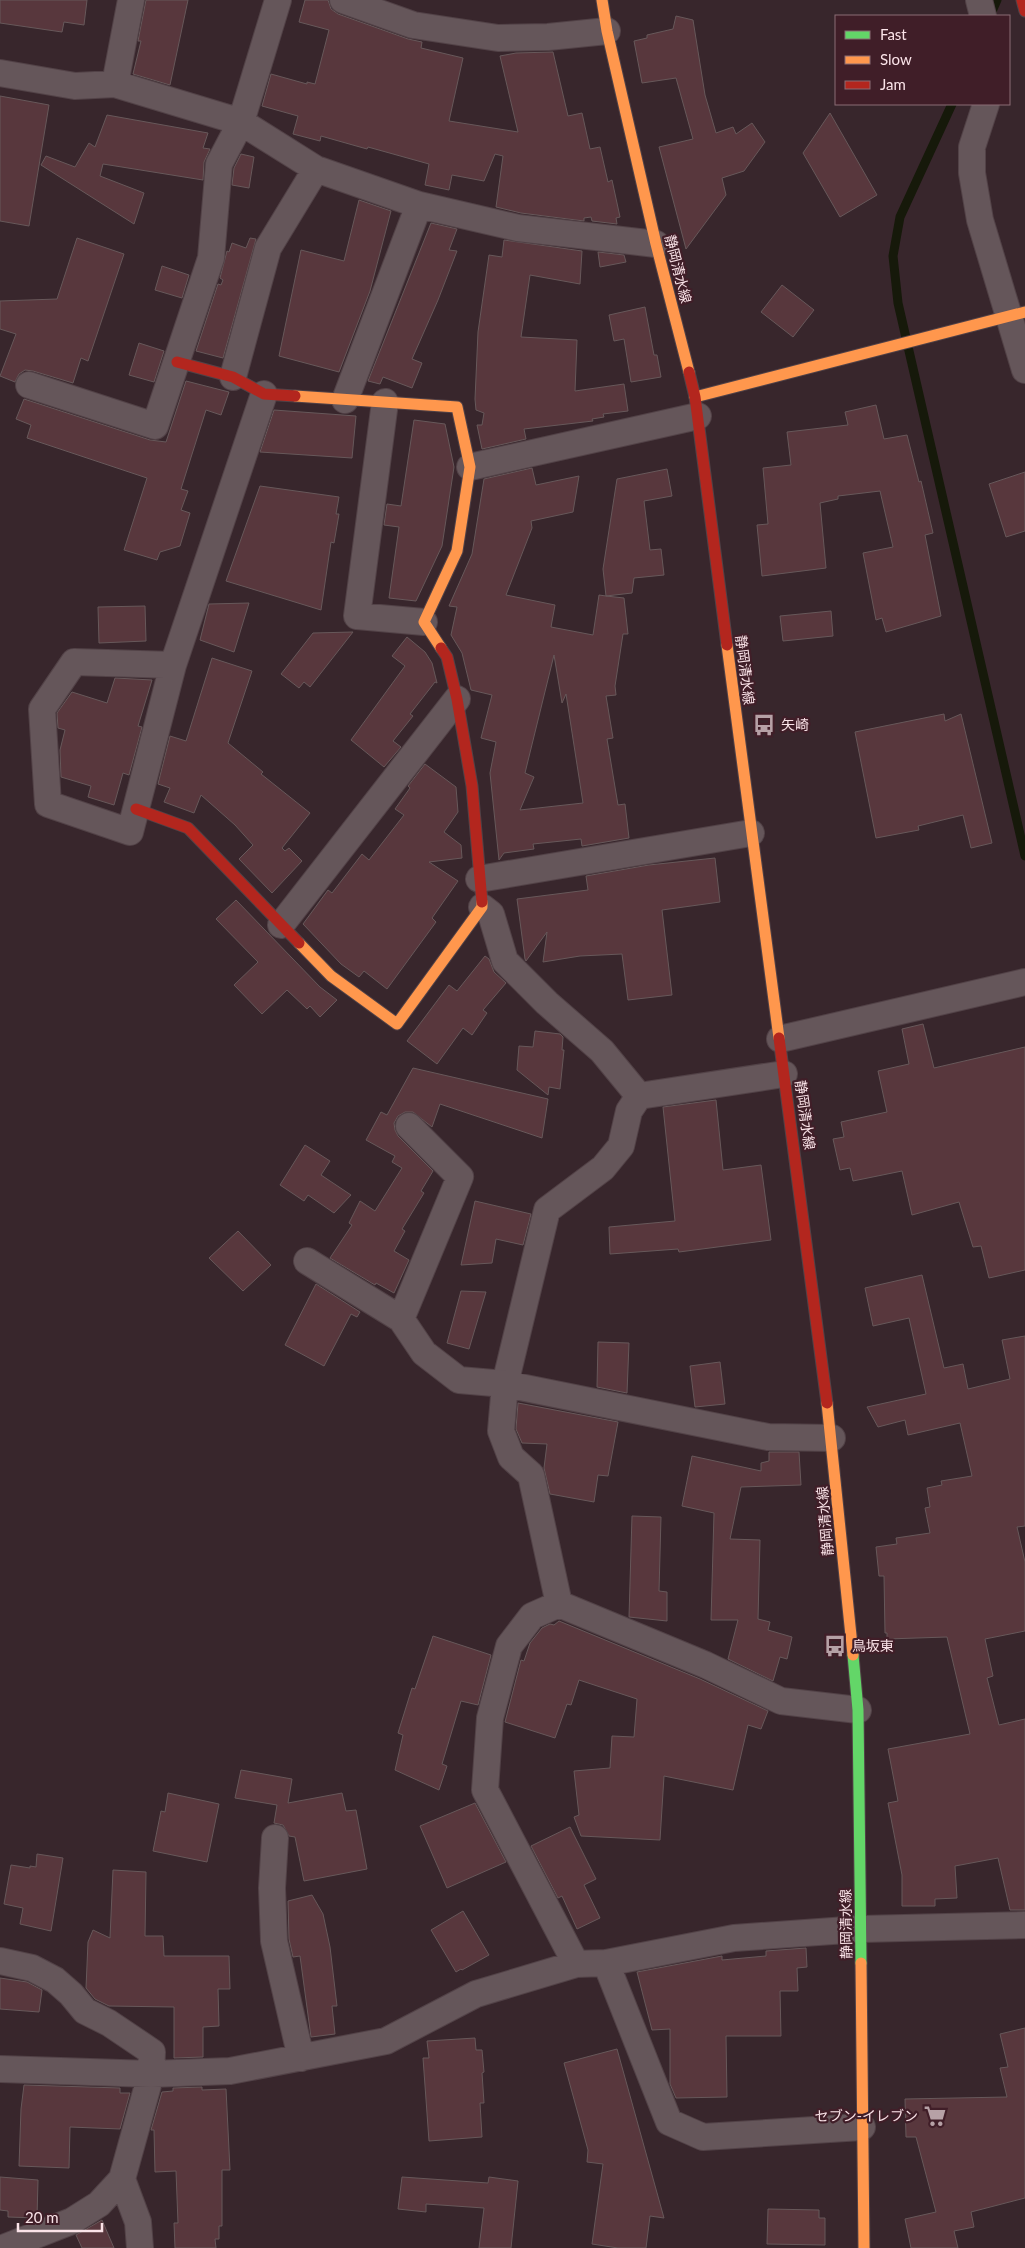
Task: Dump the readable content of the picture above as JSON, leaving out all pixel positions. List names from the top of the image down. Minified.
{"streets":{"main road":["静岡清水線"]},"places":{"bus stop":["矢崎","鳥坂東"],"supermarket":["セブン-イレブン"]},"legend":["Fast","Slow","Jam"],"scale_bar":"20 m"}
